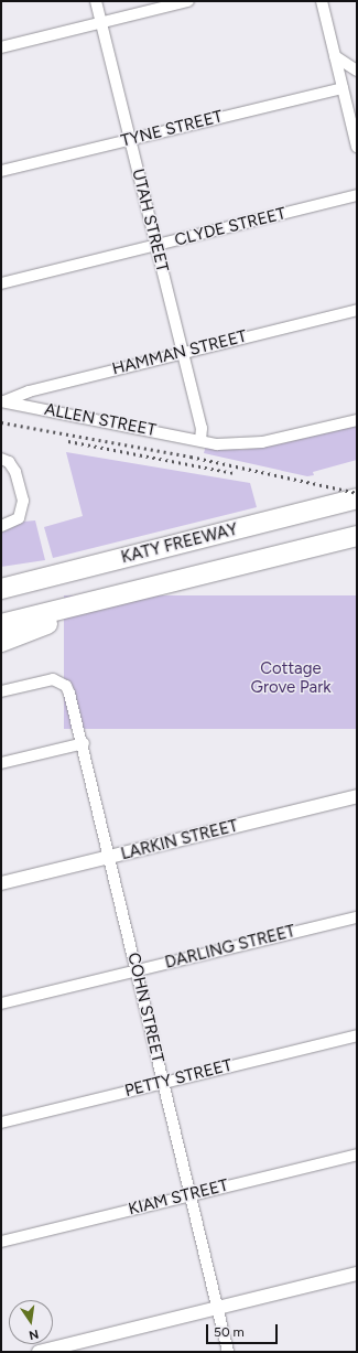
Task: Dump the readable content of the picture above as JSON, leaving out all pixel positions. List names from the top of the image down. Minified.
{"streets":{"highway":["KATY FREEWAY"],"street":["TYNE STREET","UTAH STREET","CLYDE STREET","HAMMAN STREET","ALLEN STREET","LARKIN STREET","DARLING STREET","COHN STREET","PETTY STREET","KIAM STREET"]},"crossings":[["TYNE STREET","UTAH STREET"],["UTAH STREET","CLYDE STREET"],["UTAH STREET","HAMMAN STREET"],["UTAH STREET","ALLEN STREET"],["HAMMAN STREET","ALLEN STREET"],["LARKIN STREET","COHN STREET"],["DARLING STREET","COHN STREET"],["COHN STREET","PETTY STREET"],["COHN STREET","KIAM STREET"]],"parks":["Cottage Grove Park"],"scale_bar":"50 m","north":"bottom"}
